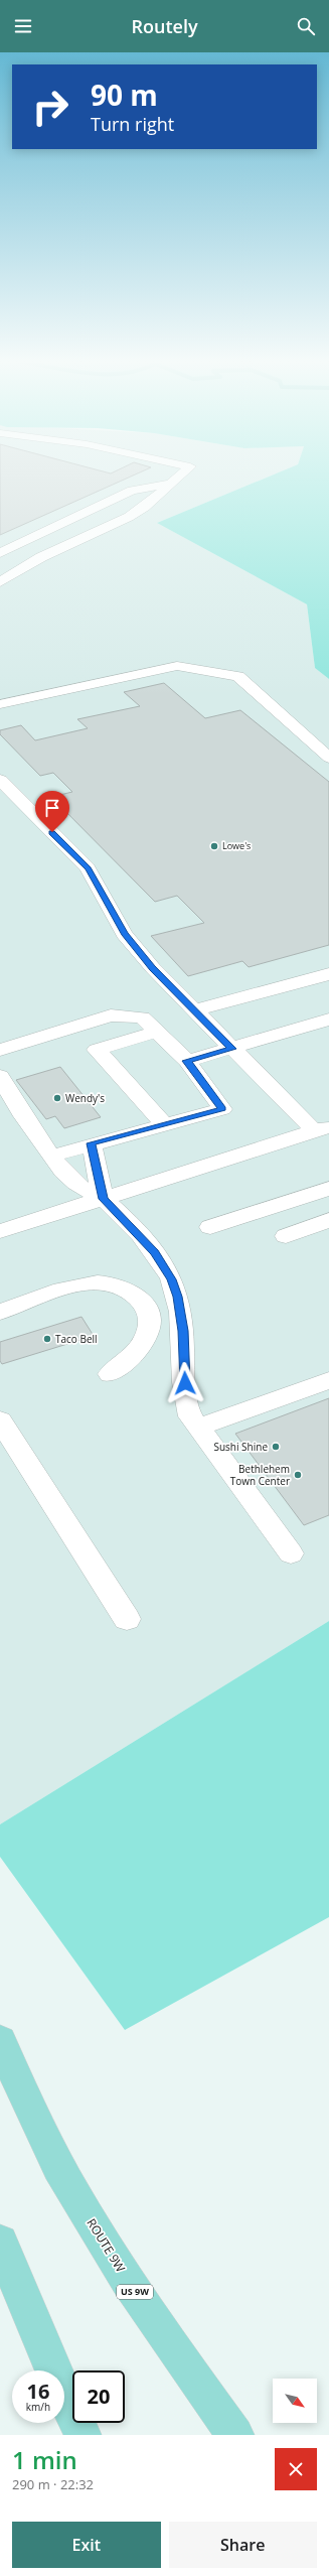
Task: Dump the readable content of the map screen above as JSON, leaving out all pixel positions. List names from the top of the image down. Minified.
{"streets":{"main road":["ROUTE 9W","US 9W"]},"places":["Lowe's","Wendy's","Taco Bell","Sushi Shine","Bethlehem Town Center"],"north":"bottom right","page":{"header":"Routely","turn":["90 m","Turn right"],"speed":"16 km/h","limit":"20","heading":["1 min","290 m · 22:32"],"buttons":["Exit","Share"]}}
